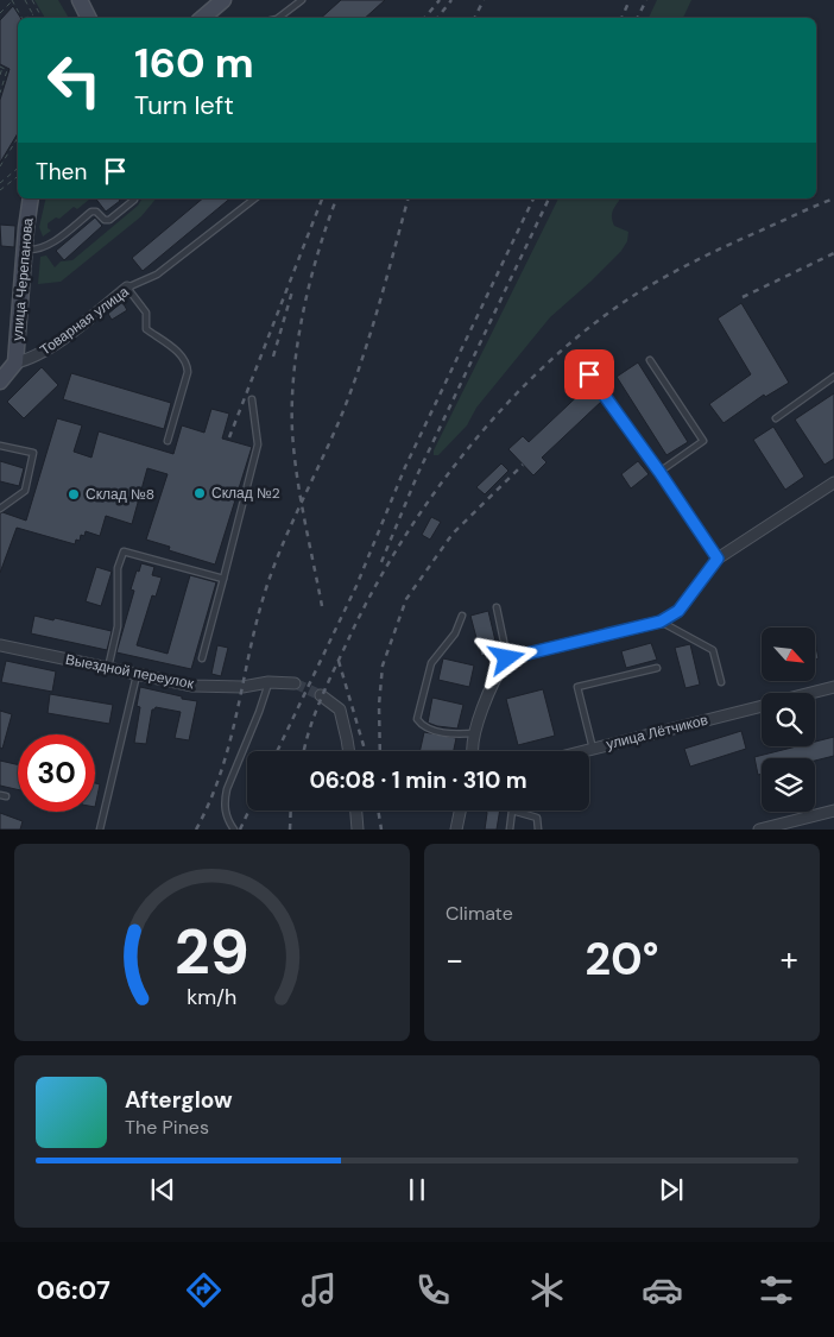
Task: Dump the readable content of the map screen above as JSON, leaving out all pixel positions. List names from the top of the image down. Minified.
{"streets":{"main road":["улица Черепанова","Товарная улица"],"street":["Выездной переулок","улица Лётчиков"]},"crossings":[["улица Черепанова","Товарная улица"]],"places":["Склад №2","Склад №8"],"north":"bottom right","page":{"turn":["160 m","Turn left"],"then":"Then","limit":"30","trip":"06:08 · 1 min · 310 m","tile":"Climate","heat":["−","20°","+"],"song":["Afterglow","The Pines"],"tabs":"06:07","gauge":["29","km/h"]}}
